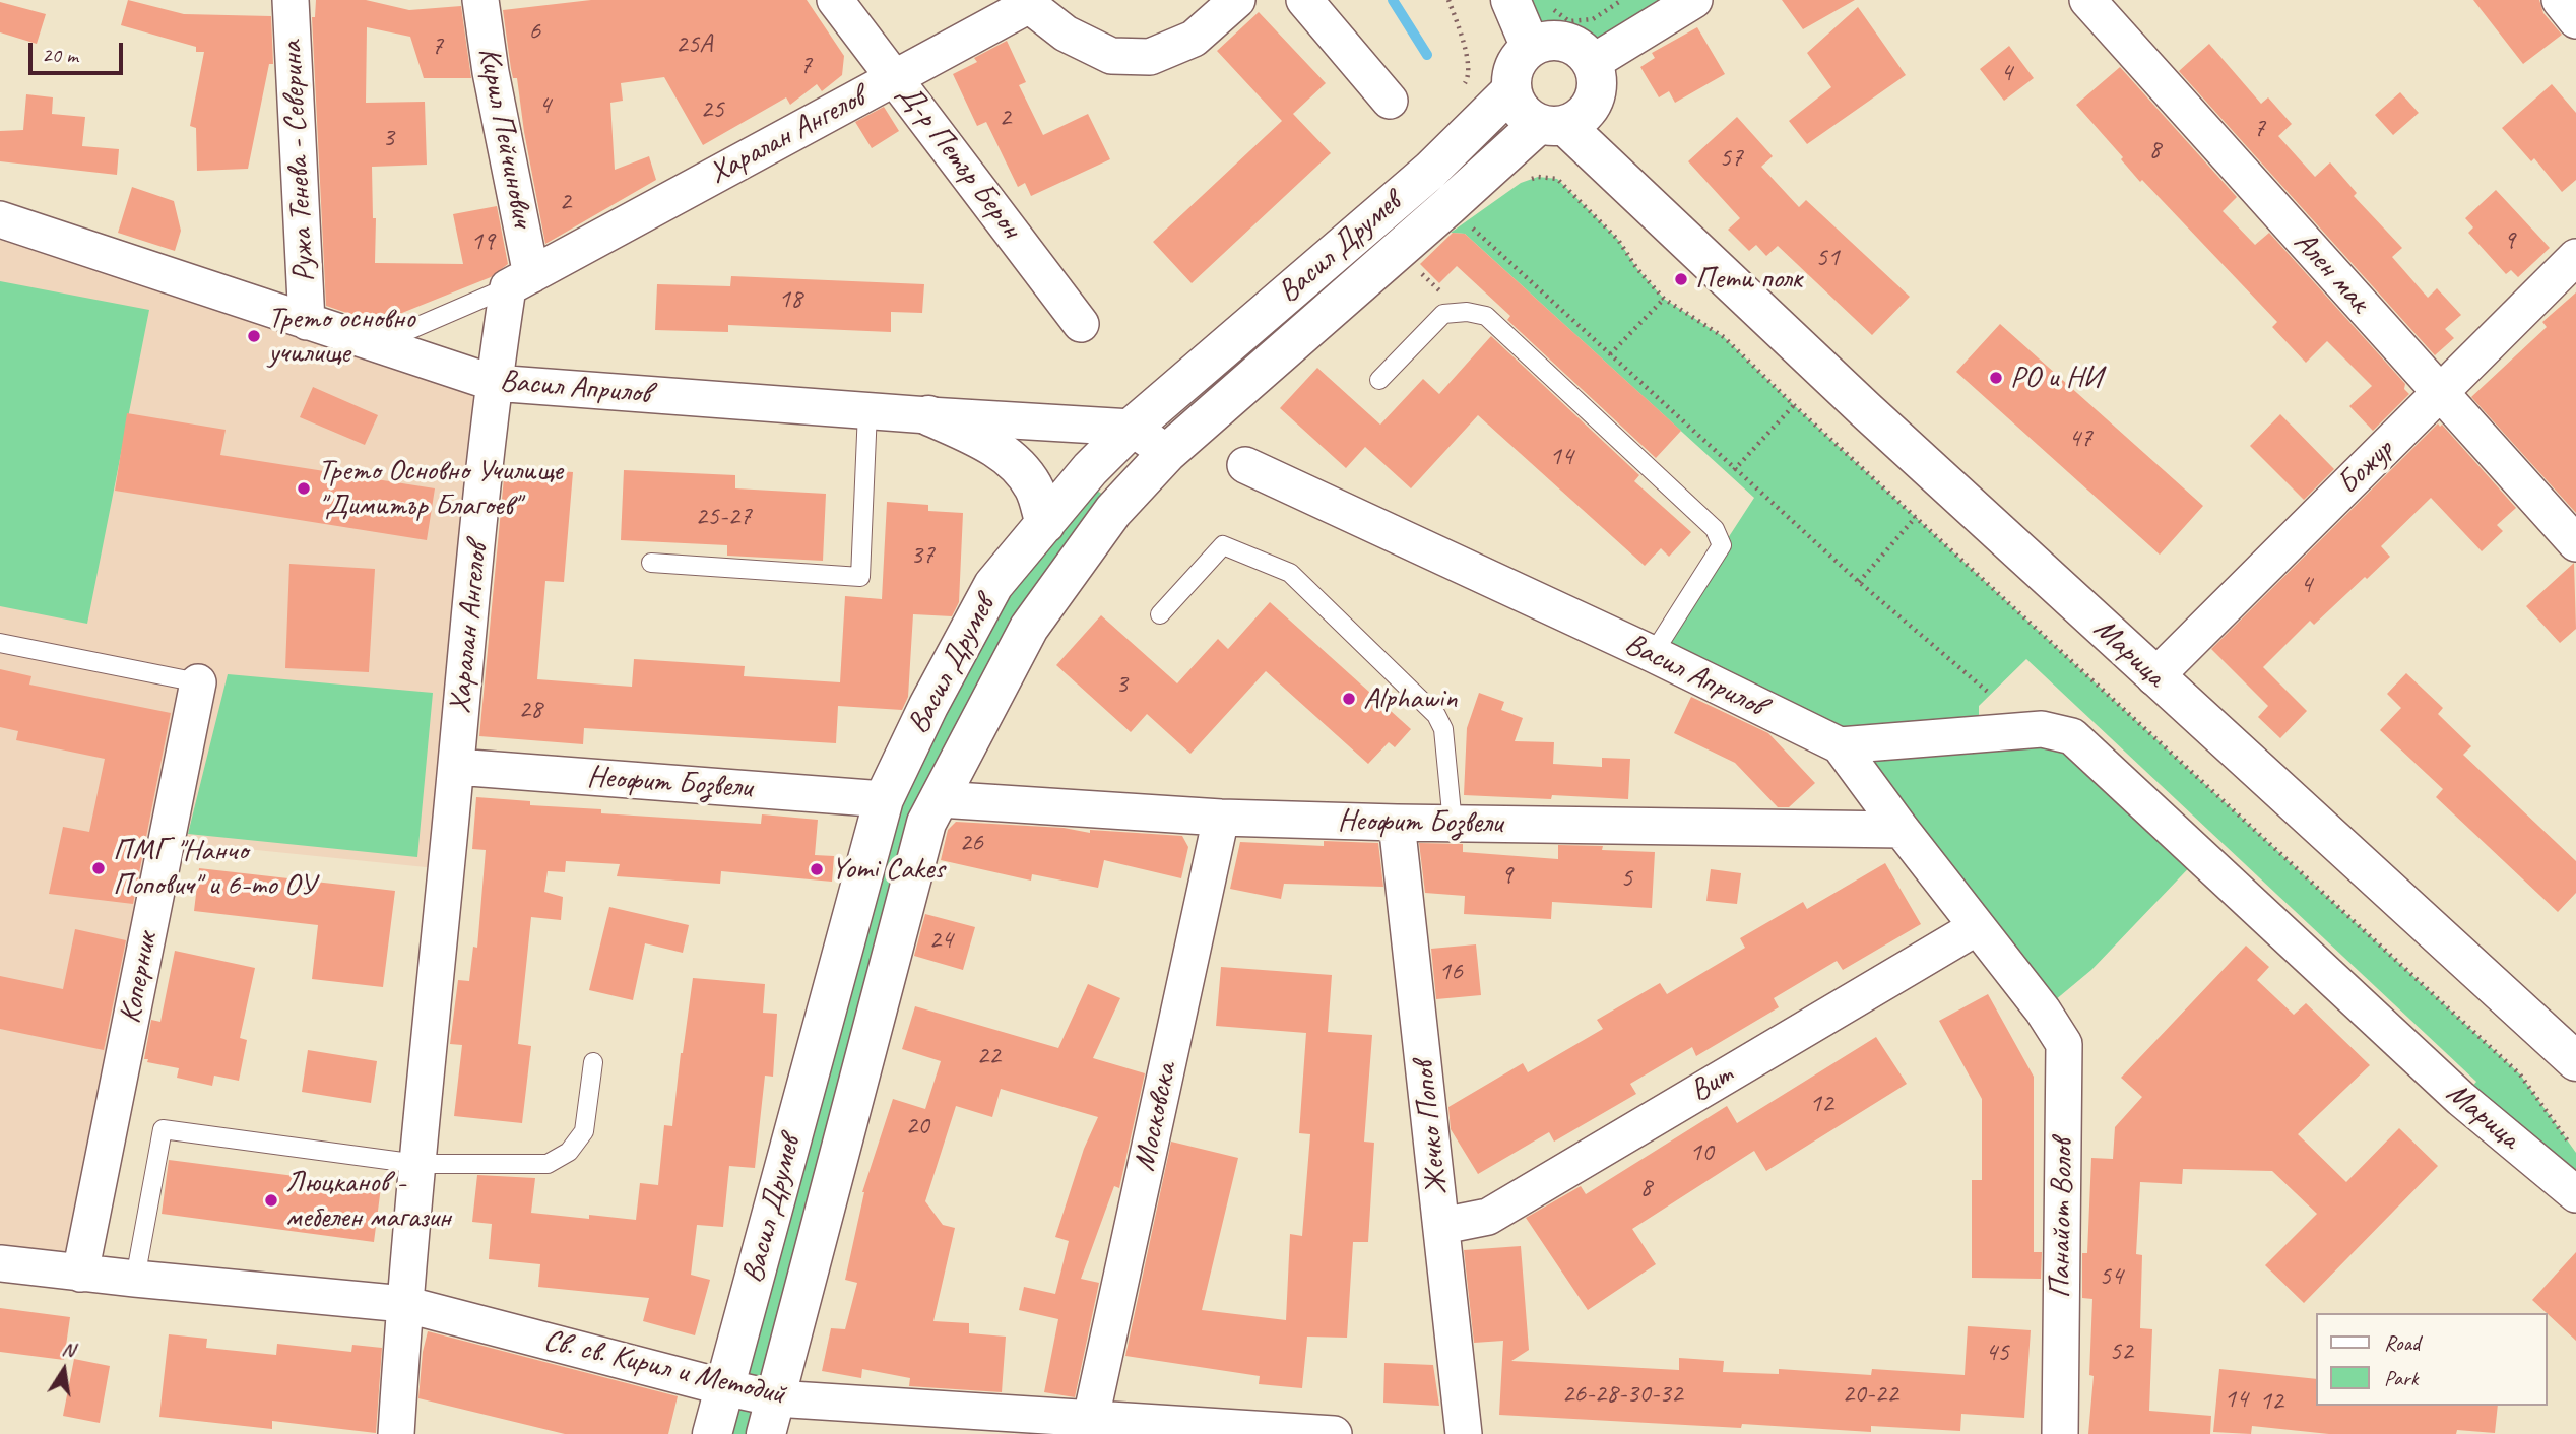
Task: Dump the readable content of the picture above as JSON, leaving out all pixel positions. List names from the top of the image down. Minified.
{"streets":{"street":["Харалан Ангелов","Кирил Пейчинович","Ружа Тенева - Северина","Д-р Петър Берон","Васил Друмев","Ален мак","Васил Априлов","Божур","Марица","Неофит Бозвели","Коперник","Вит","Московска","Жечко Попов","Панайот Волов","Св. св. Кирил и Методий"]},"crossings":[["Харалан Ангелов","Кирил Пейчинович"],["Харалан Ангелов","Д-р Петър Берон"],["Харалан Ангелов","Васил Априлов"],["Харалан Ангелов","Неофит Бозвели"],["Харалан Ангелов","Св. св. Кирил и Методий"],["Ружа Тенева - Северина","Васил Априлов"],["Васил Друмев","Васил Априлов"],["Васил Друмев","Марица"],["Васил Друмев","Неофит Бозвели"],["Васил Друмев","Св. св. Кирил и Методий"],["Ален мак","Божур"],["Васил Априлов","Марица"],["Васил Априлов","Неофит Бозвели"],["Васил Априлов","Вит"],["Васил Априлов","Панайот Волов"],["Божур","Марица"],["Неофит Бозвели","Московска"],["Неофит Бозвели","Жечко Попов"],["Коперник","Св. св. Кирил и Методий"],["Вит","Жечко Попов"],["Московска","Св. св. Кирил и Методий"]],"places":["Пети полк","Трето основно училище","РО и НИ","Трето Основно Училище \"Димитър Благоев\"","Alphawin","ПМГ \"Нанчо Попович\" и 6-то ОУ","Yomi Cakes","Люцканов - мебелен магазин"],"house_numbers":["6","25А","7","7","4","4","25","2","7","3","8","57","2","9","19","51","18","47","14","25-27","37","4","3","28","26","9","5","24","16","22","12","20","10","8","54","52","45","26-28-30-32","20-22","14","12"],"legend":["Road","Park"],"scale_bar":"20 m","north":"top"}
